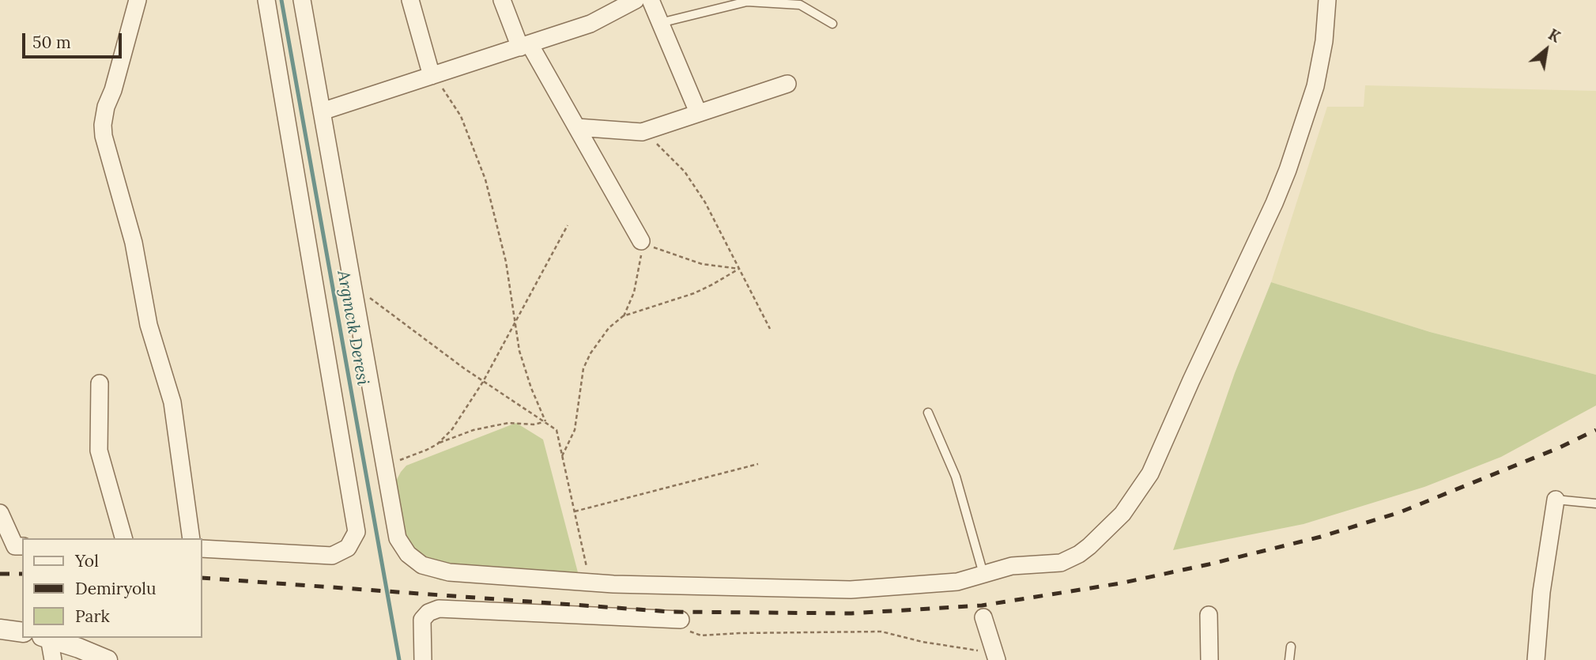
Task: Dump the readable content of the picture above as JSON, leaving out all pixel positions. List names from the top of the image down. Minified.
{"water":["Argıncık Deresi"],"legend":["Yol","Demiryolu","Park"],"scale_bar":"50 m","north":"top right"}
